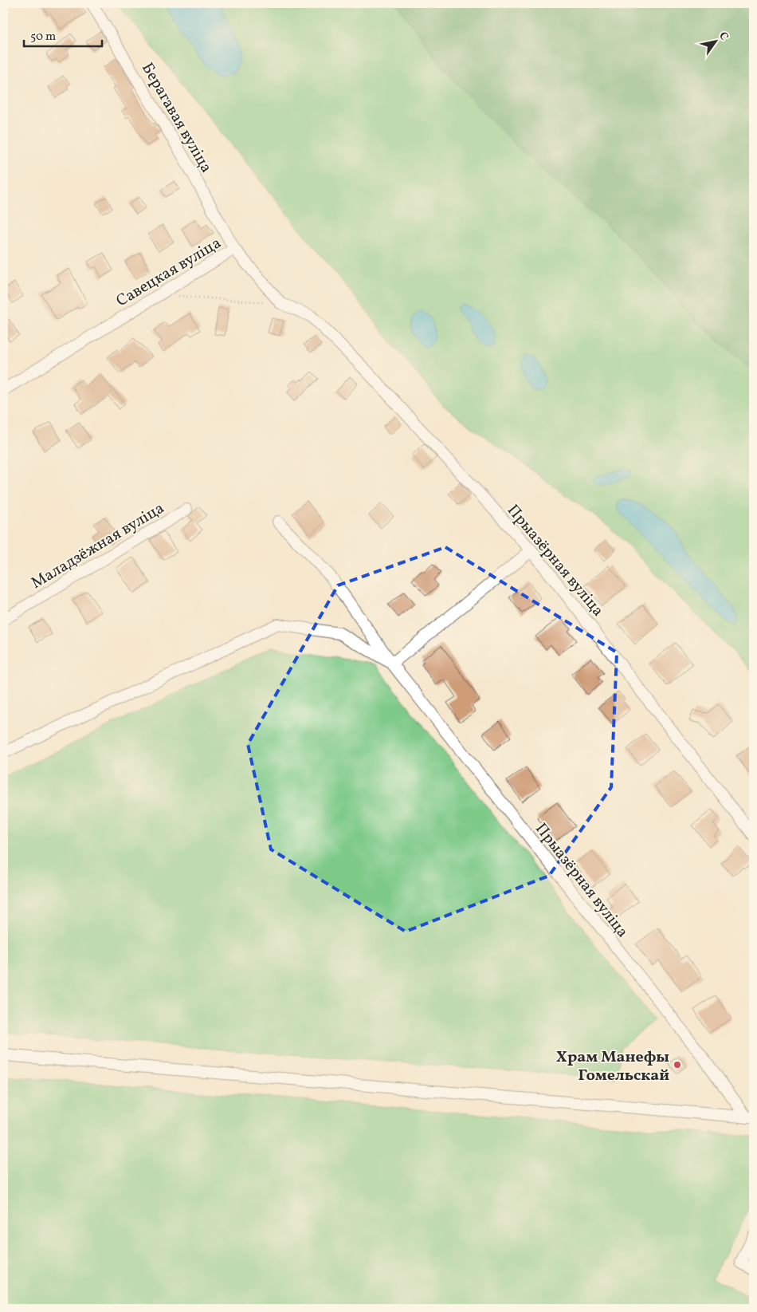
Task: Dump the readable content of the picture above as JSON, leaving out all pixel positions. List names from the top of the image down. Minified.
{"streets":{"street":["Берагавая вуліца","Савецкая вуліца","Маладзёжная вуліца","Прыазёрная вуліца"]},"crossings":[["Берагавая вуліца","Савецкая вуліца"],["Савецкая вуліца","Прыазёрная вуліца"]],"places":["Храм Манефы Гомельскай"],"scale_bar":"50 m","north":"top right"}
